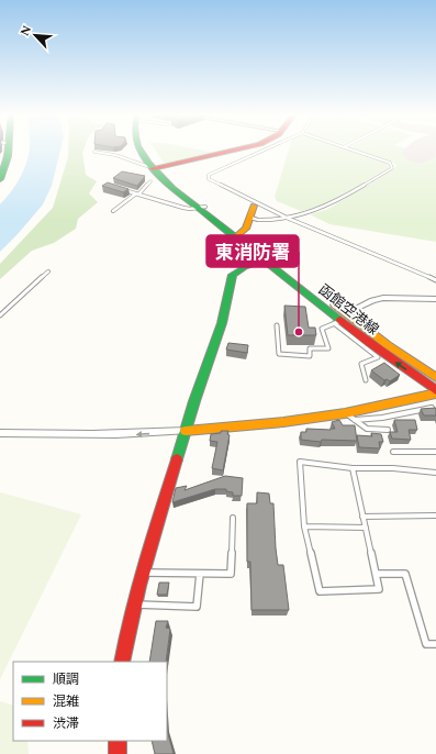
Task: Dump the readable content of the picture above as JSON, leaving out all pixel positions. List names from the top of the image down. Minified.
{"streets":{"street":["函館空港線"]},"places":["東消防署"],"legend":["順調","混雑","渋滞"],"north":"top left"}
